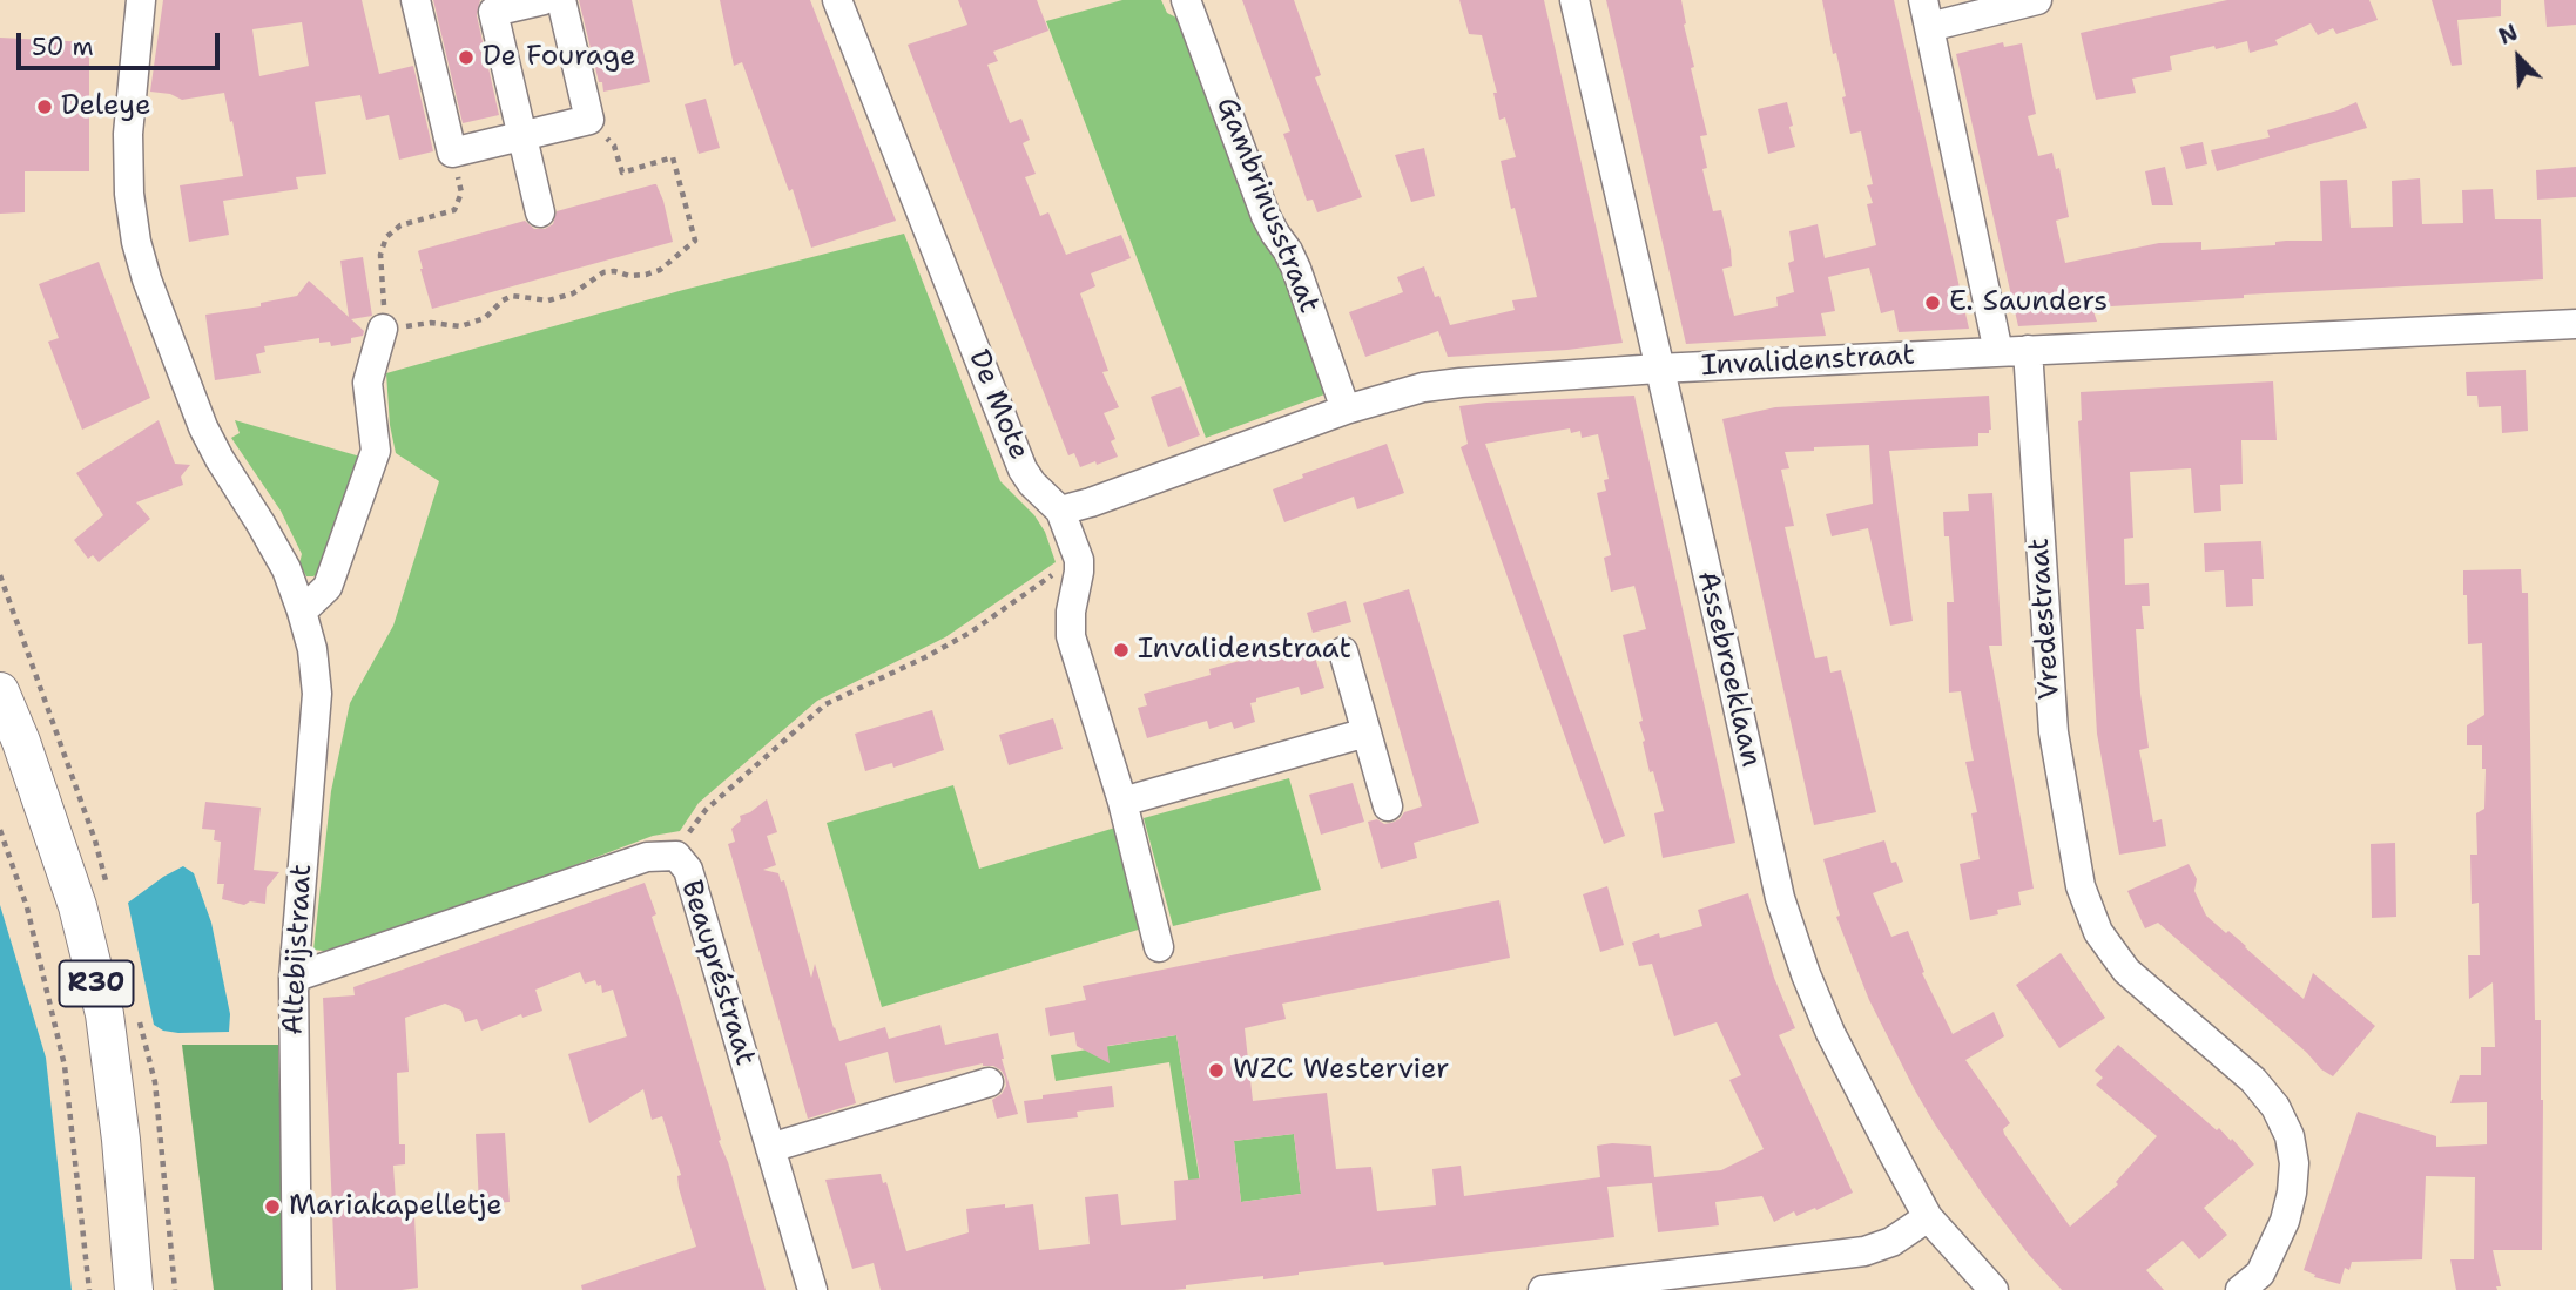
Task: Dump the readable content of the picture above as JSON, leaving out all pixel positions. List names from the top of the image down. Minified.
{"streets":{"main road":["R30"],"street":["Gambrinusstraat","Invalidenstraat","De Mote","Vredestraat","Assebroeklaan","Altebijstraat","Beaupréstraat"]},"crossings":[["Gambrinusstraat","Invalidenstraat"],["Invalidenstraat","De Mote"],["Invalidenstraat","Vredestraat"],["Invalidenstraat","Assebroeklaan"],["Altebijstraat","Beaupréstraat"]],"places":["De Fourage","Deleye","E. Saunders","Invalidenstraat","WZC Westervier","Mariakapelletje"],"scale_bar":"50 m","north":"top left"}
